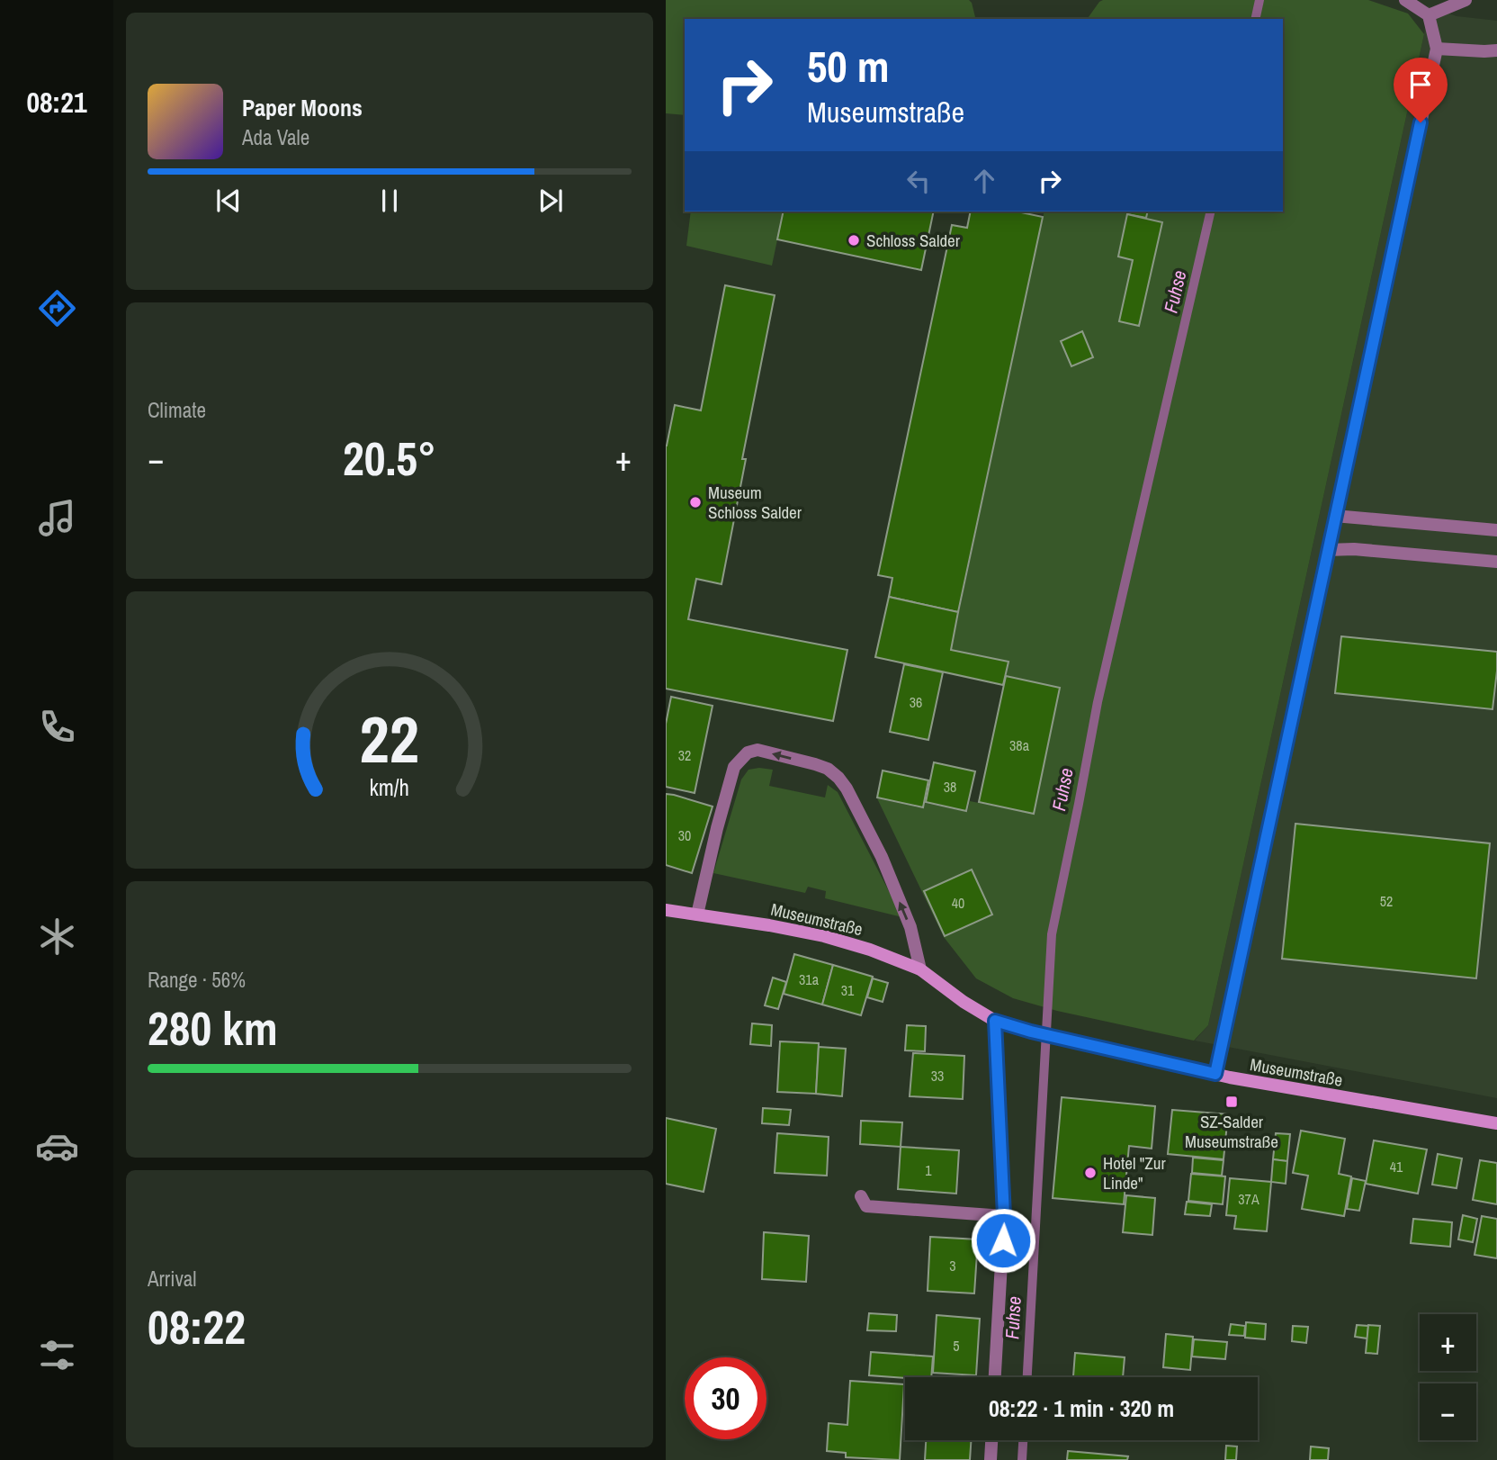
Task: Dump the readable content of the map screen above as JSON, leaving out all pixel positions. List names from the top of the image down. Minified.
{"streets":{"main road":["Museumstraße"]},"water":["Fuhse"],"places":{"other":["Schloss Salder","Museum Schloss Salder","Hotel \"Zur Linde\""],"transit":["SZ-Salder Museumstraße"]},"house_numbers":["36","38a","32","38","30","52","40","31a","31","33","41","1","37A","3","5"],"page":{"tabs":"08:21","turn":["50 m","Museumstraße"],"song":["Paper Moons","Ada Vale"],"tile":["Climate",["Range · 56%","280 km"],["Arrival","08:22"]],"heat":["−","20.5°","+"],"map_buttons":["+","−"],"limit":"30","trip":"08:22 · 1 min · 320 m","gauge":["22","km/h"]}}
